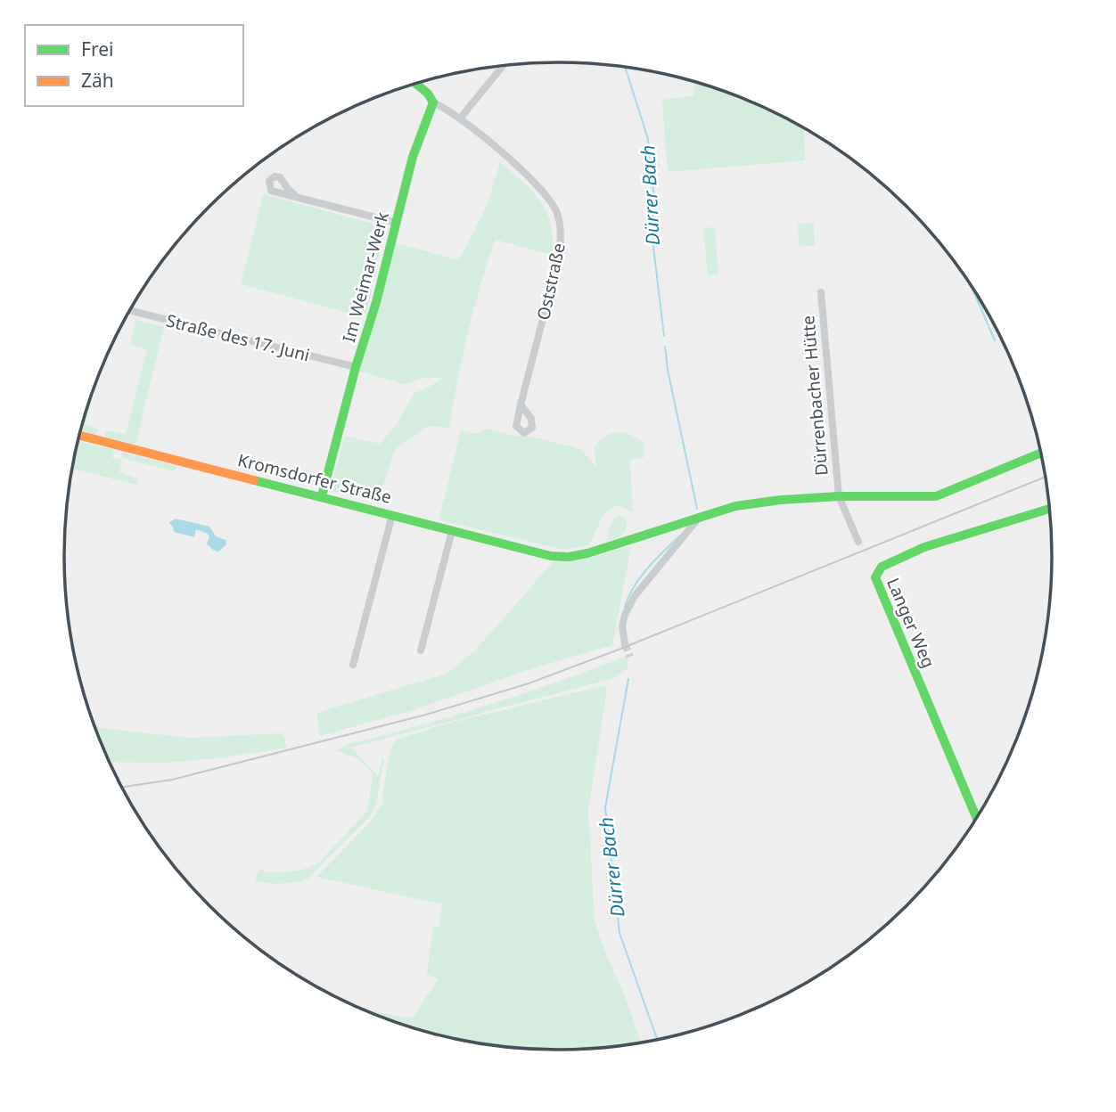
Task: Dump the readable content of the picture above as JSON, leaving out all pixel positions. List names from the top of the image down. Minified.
{"streets":{"street":["Im Weimar-Werk","Oststraße","Straße des 17. Juni","Dürrenbacher Hütte","Kromsdorfer Straße","Langer Weg"]},"crossings":[["Im Weimar-Werk","Oststraße"],["Im Weimar-Werk","Straße des 17. Juni"],["Im Weimar-Werk","Kromsdorfer Straße"],["Dürrenbacher Hütte","Kromsdorfer Straße"]],"water":["Dürrer Bach"],"legend":["Frei","Zäh"]}
